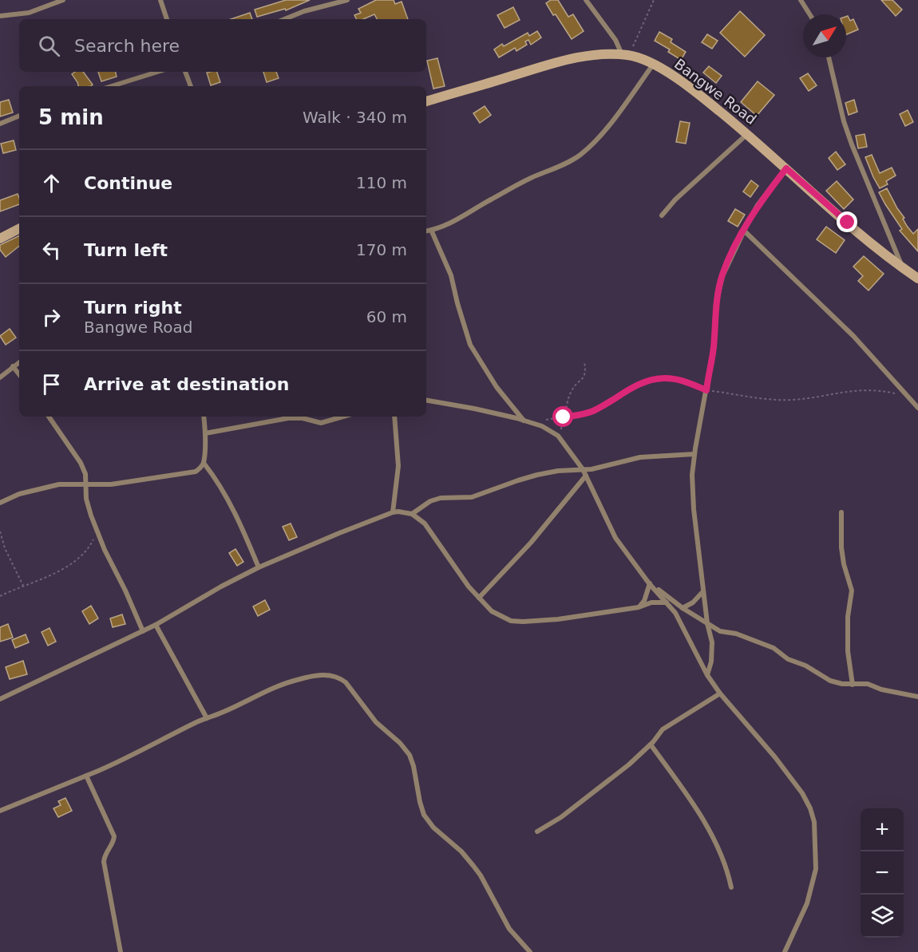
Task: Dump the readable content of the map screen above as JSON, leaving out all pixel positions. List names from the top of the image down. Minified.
{"streets":{"street":["Bangwe Road"]},"north":"top right","page":{"search":"Search here","heading":["5 min","Walk · 340 m"],"list":[["Continue","110 m"],["Turn left","170 m"],["Turn right","Bangwe Road","60 m"],"Arrive at destination"],"map_buttons":["+","−"]}}
